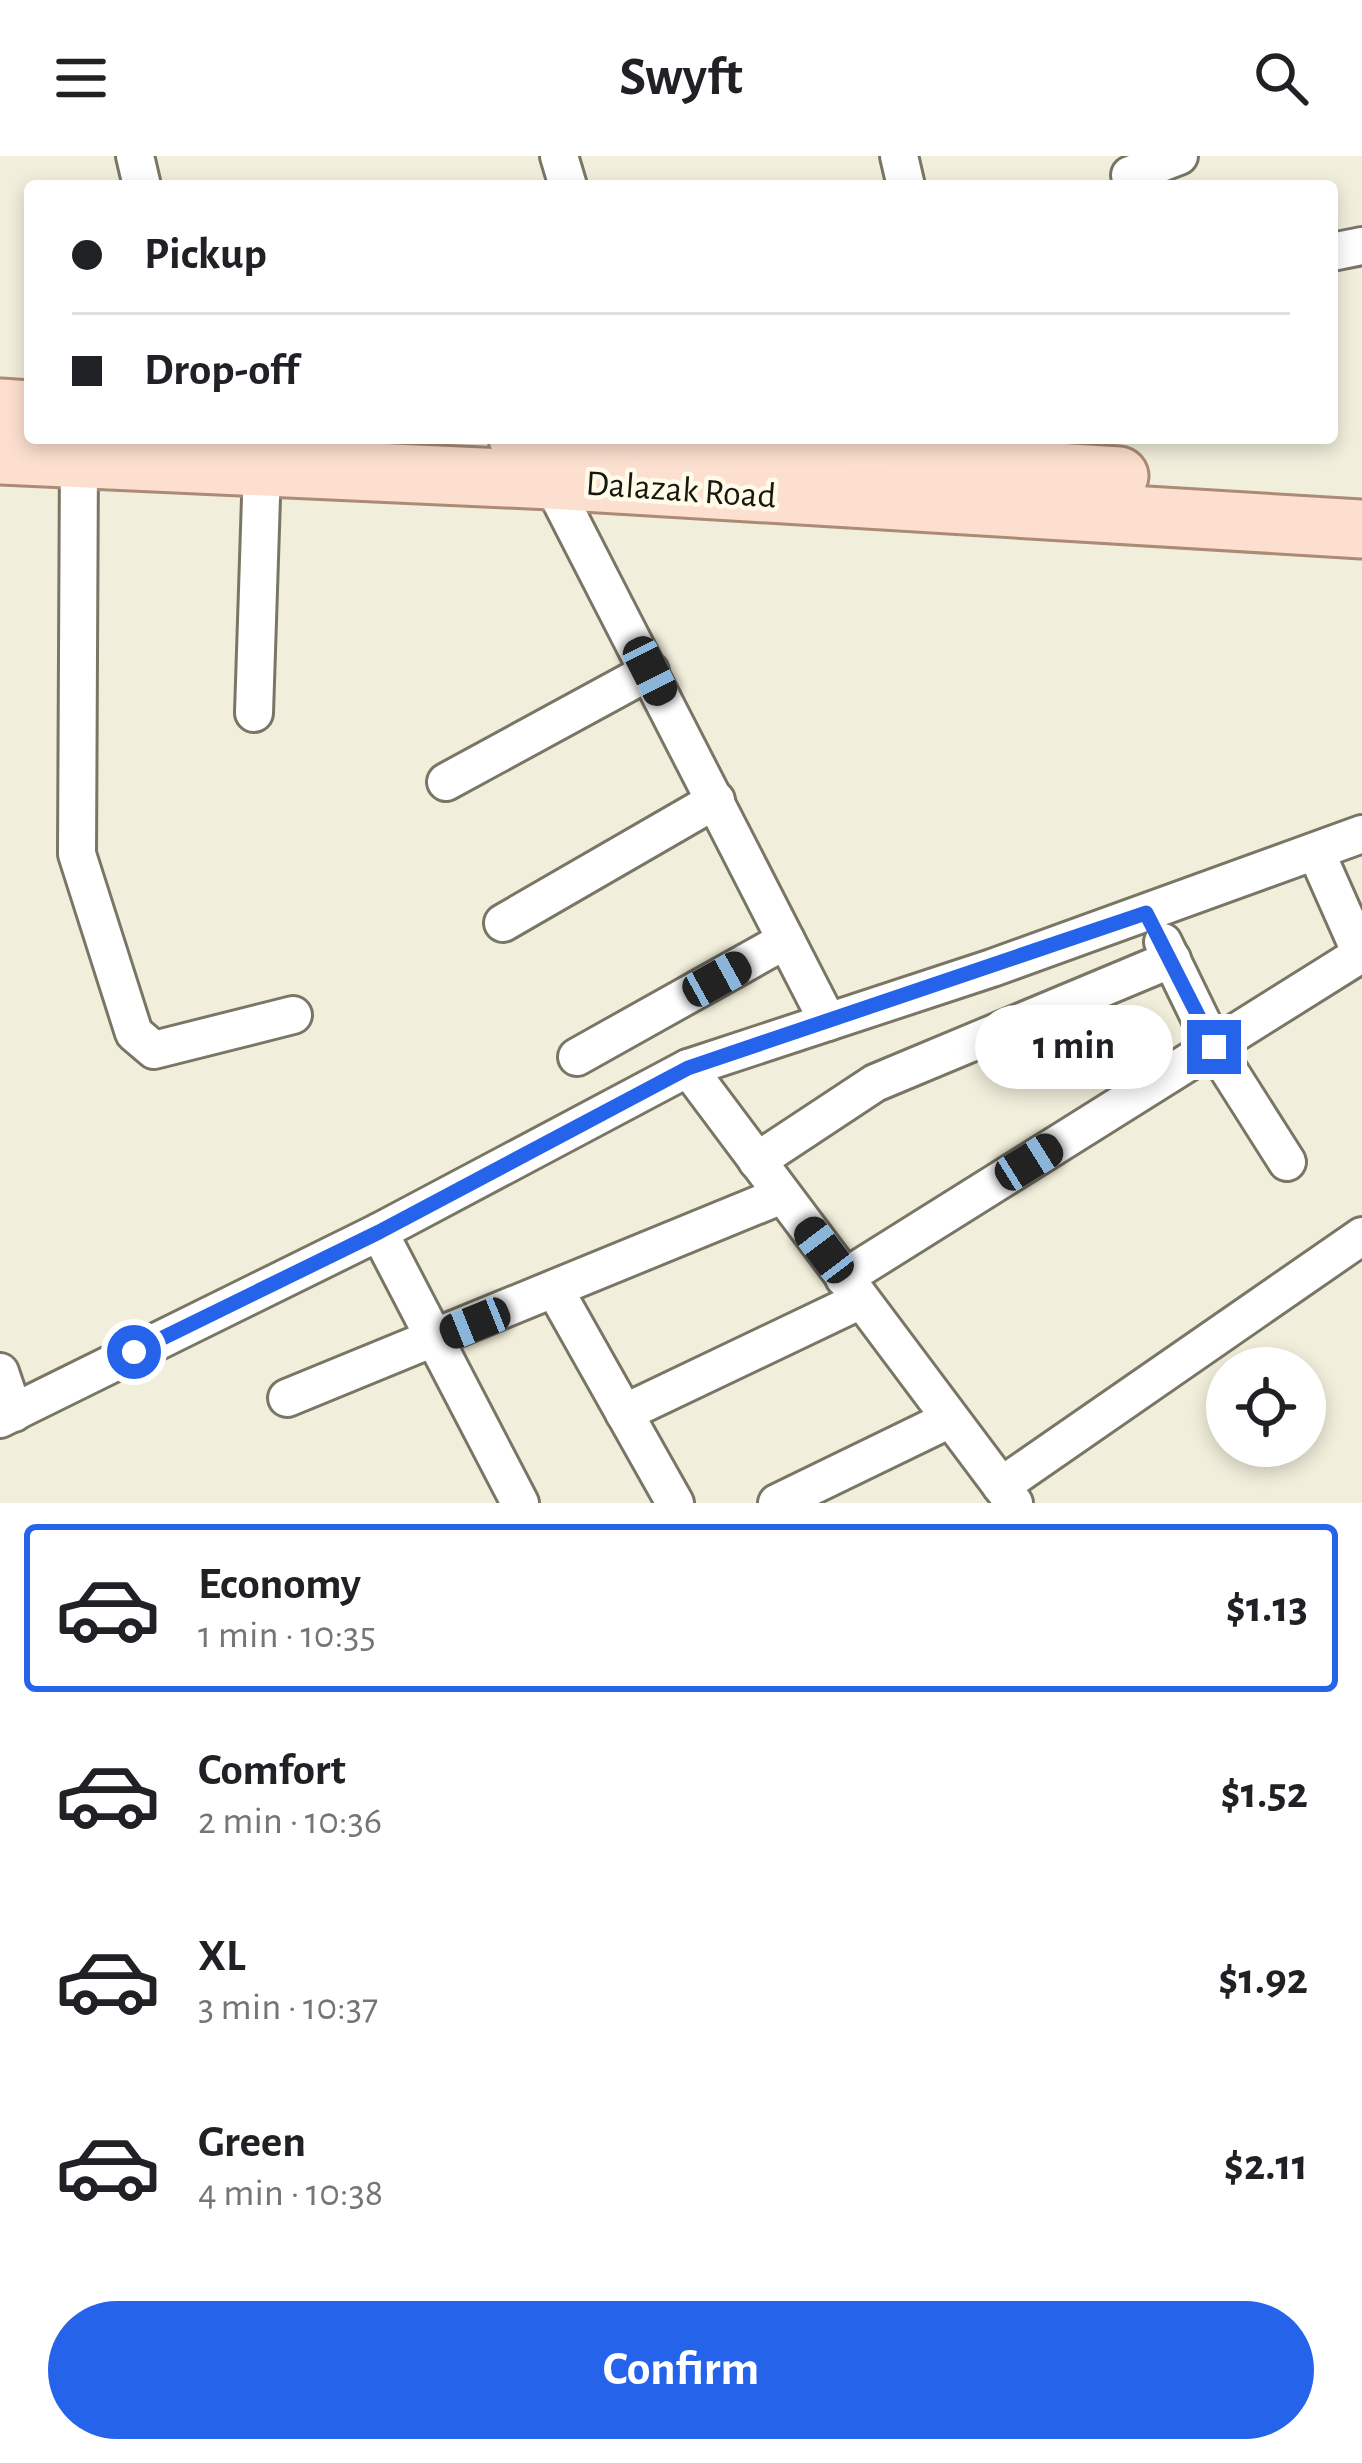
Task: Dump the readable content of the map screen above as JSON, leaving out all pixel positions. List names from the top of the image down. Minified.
{"streets":{"main road":["Dalazak Road"]},"page":{"header":"Swyft","banner":["Pickup","Drop-off"],"bubble":"1 min","list":[{"name":"Economy","note":"1 min · 10:35","value":"$1.13"},{"name":"Comfort","note":"2 min · 10:36","value":"$1.52"},{"name":"XL","note":"3 min · 10:37","value":"$1.92"},{"name":"Green","note":"4 min · 10:38","value":"$2.11"}],"buttons":"Confirm"}}
